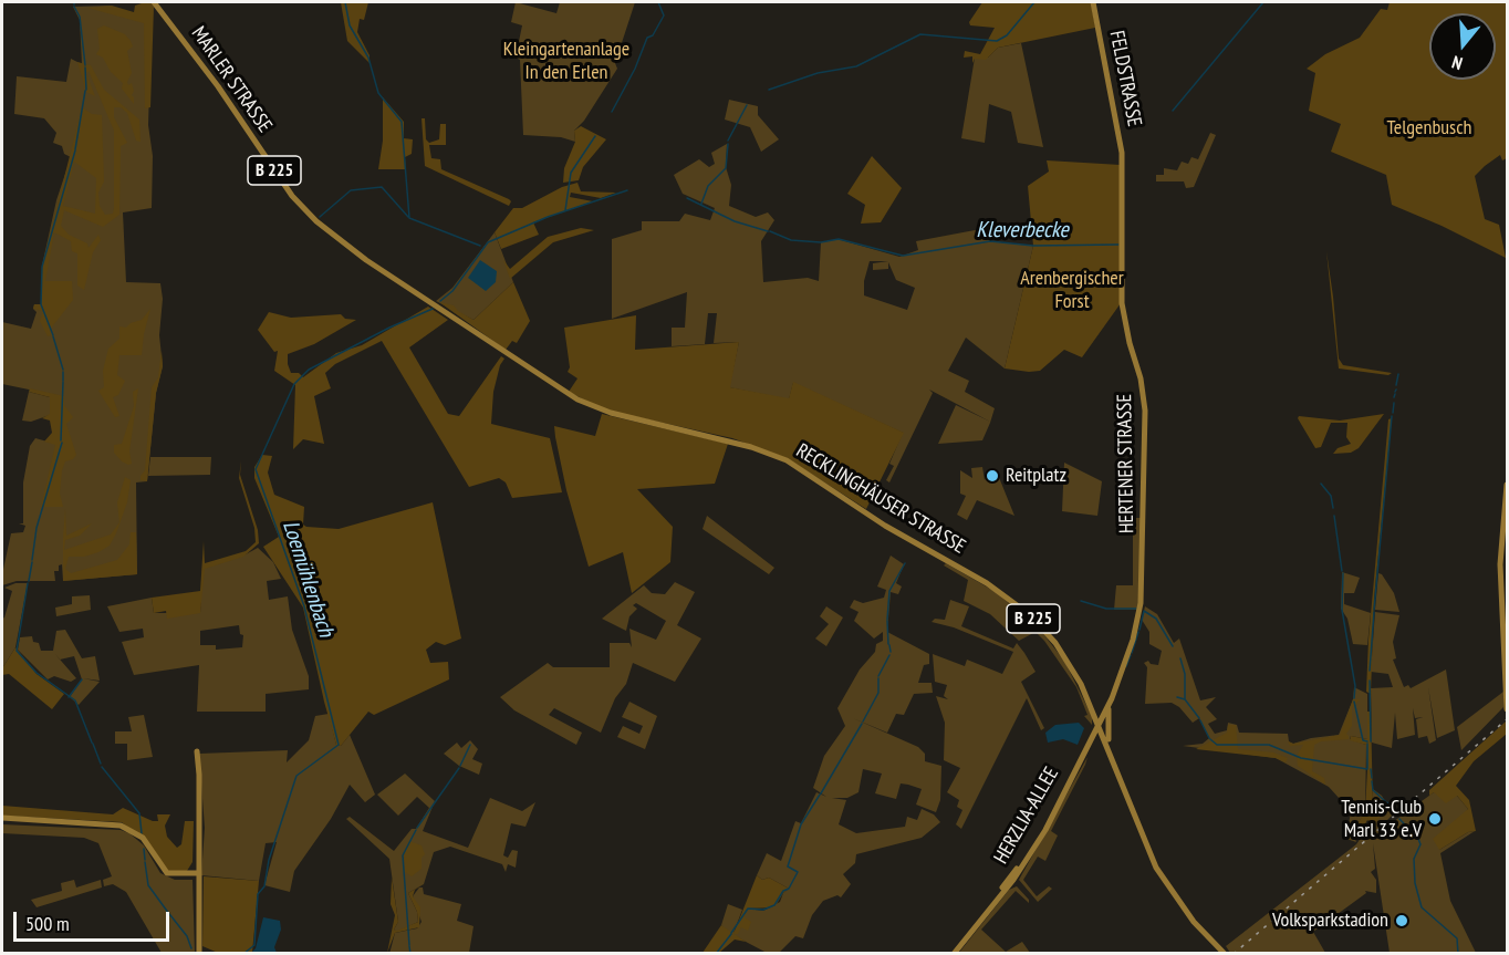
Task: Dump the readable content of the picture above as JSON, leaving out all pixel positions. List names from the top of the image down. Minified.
{"streets":{"main road":["FELDSTRASSE","MARLER STRASSE","B 225","HERTENER STRASSE","RECKLINGHÄUSER STRASSE","HERZLIA-ALLEE"]},"crossings":[["FELDSTRASSE","HERTENER STRASSE"],["MARLER STRASSE","RECKLINGHÄUSER STRASSE"],["HERTENER STRASSE","RECKLINGHÄUSER STRASSE"],["HERTENER STRASSE","HERZLIA-ALLEE"],["RECKLINGHÄUSER STRASSE","HERZLIA-ALLEE"]],"water":["Kleverbecke","Loemühlenbach"],"parks":["Kleingartenanlage In den Erlen","Telgenbusch","Arenbergischer Forst"],"places":["Reitplatz","Tennis-Club Marl 33 e.V","Volksparkstadion"],"scale_bar":"500 m","north":"bottom"}
